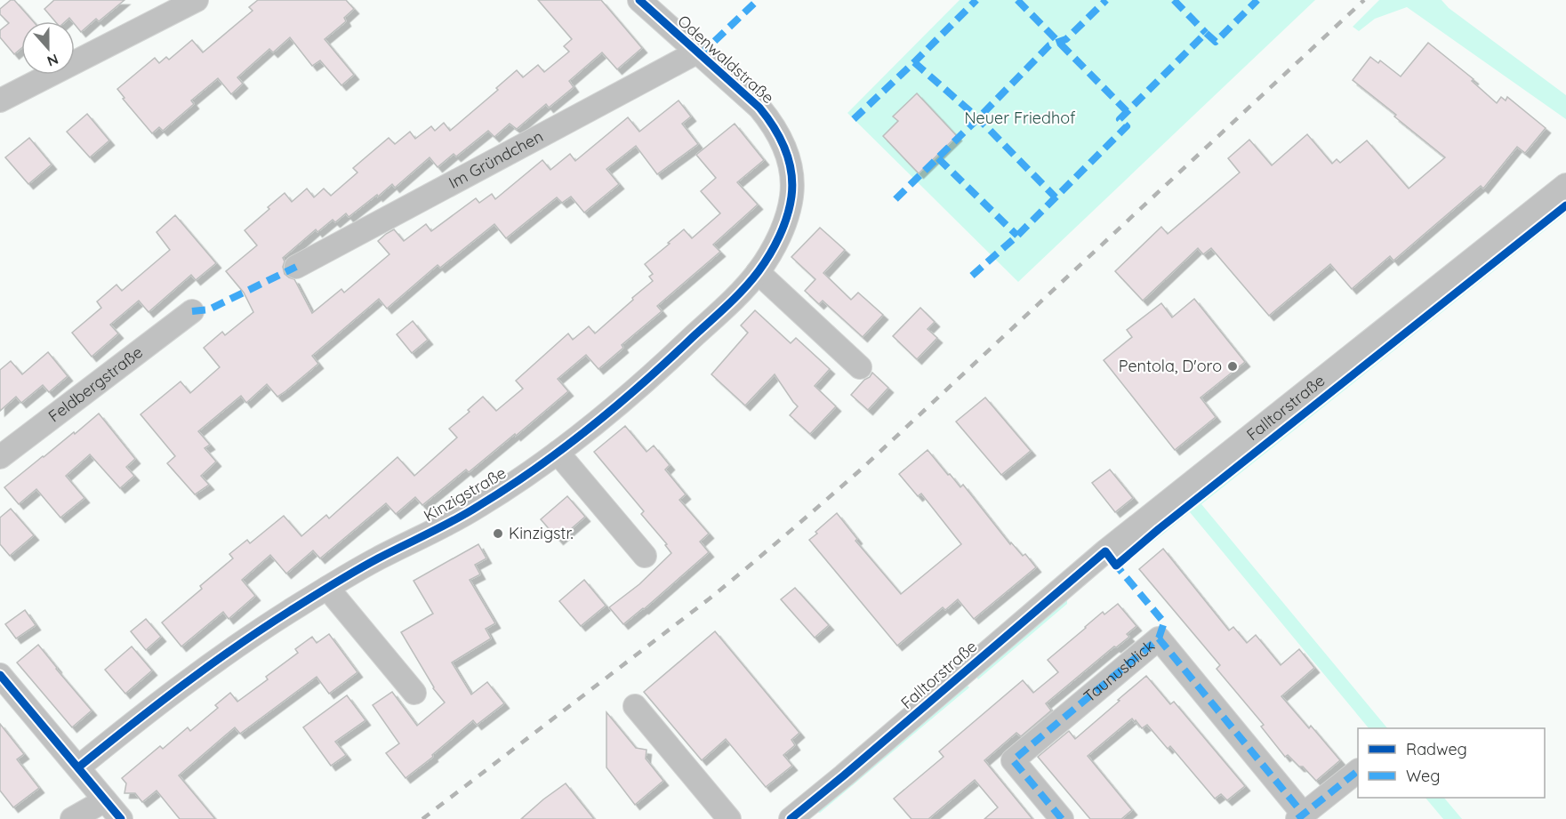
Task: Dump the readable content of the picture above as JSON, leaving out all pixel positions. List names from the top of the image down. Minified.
{"streets":{"street":["Odenwaldstraße","Im Gründchen","Feldbergstraße","Falltorstraße","Kinzigstraße","Taunusblick"]},"crossings":[["Odenwaldstraße","Im Gründchen"],["Odenwaldstraße","Kinzigstraße"]],"parks":["Neuer Friedhof"],"places":["Pentola, D'oro","Kinzigstr."],"legend":["Radweg","Weg"],"north":"bottom"}
